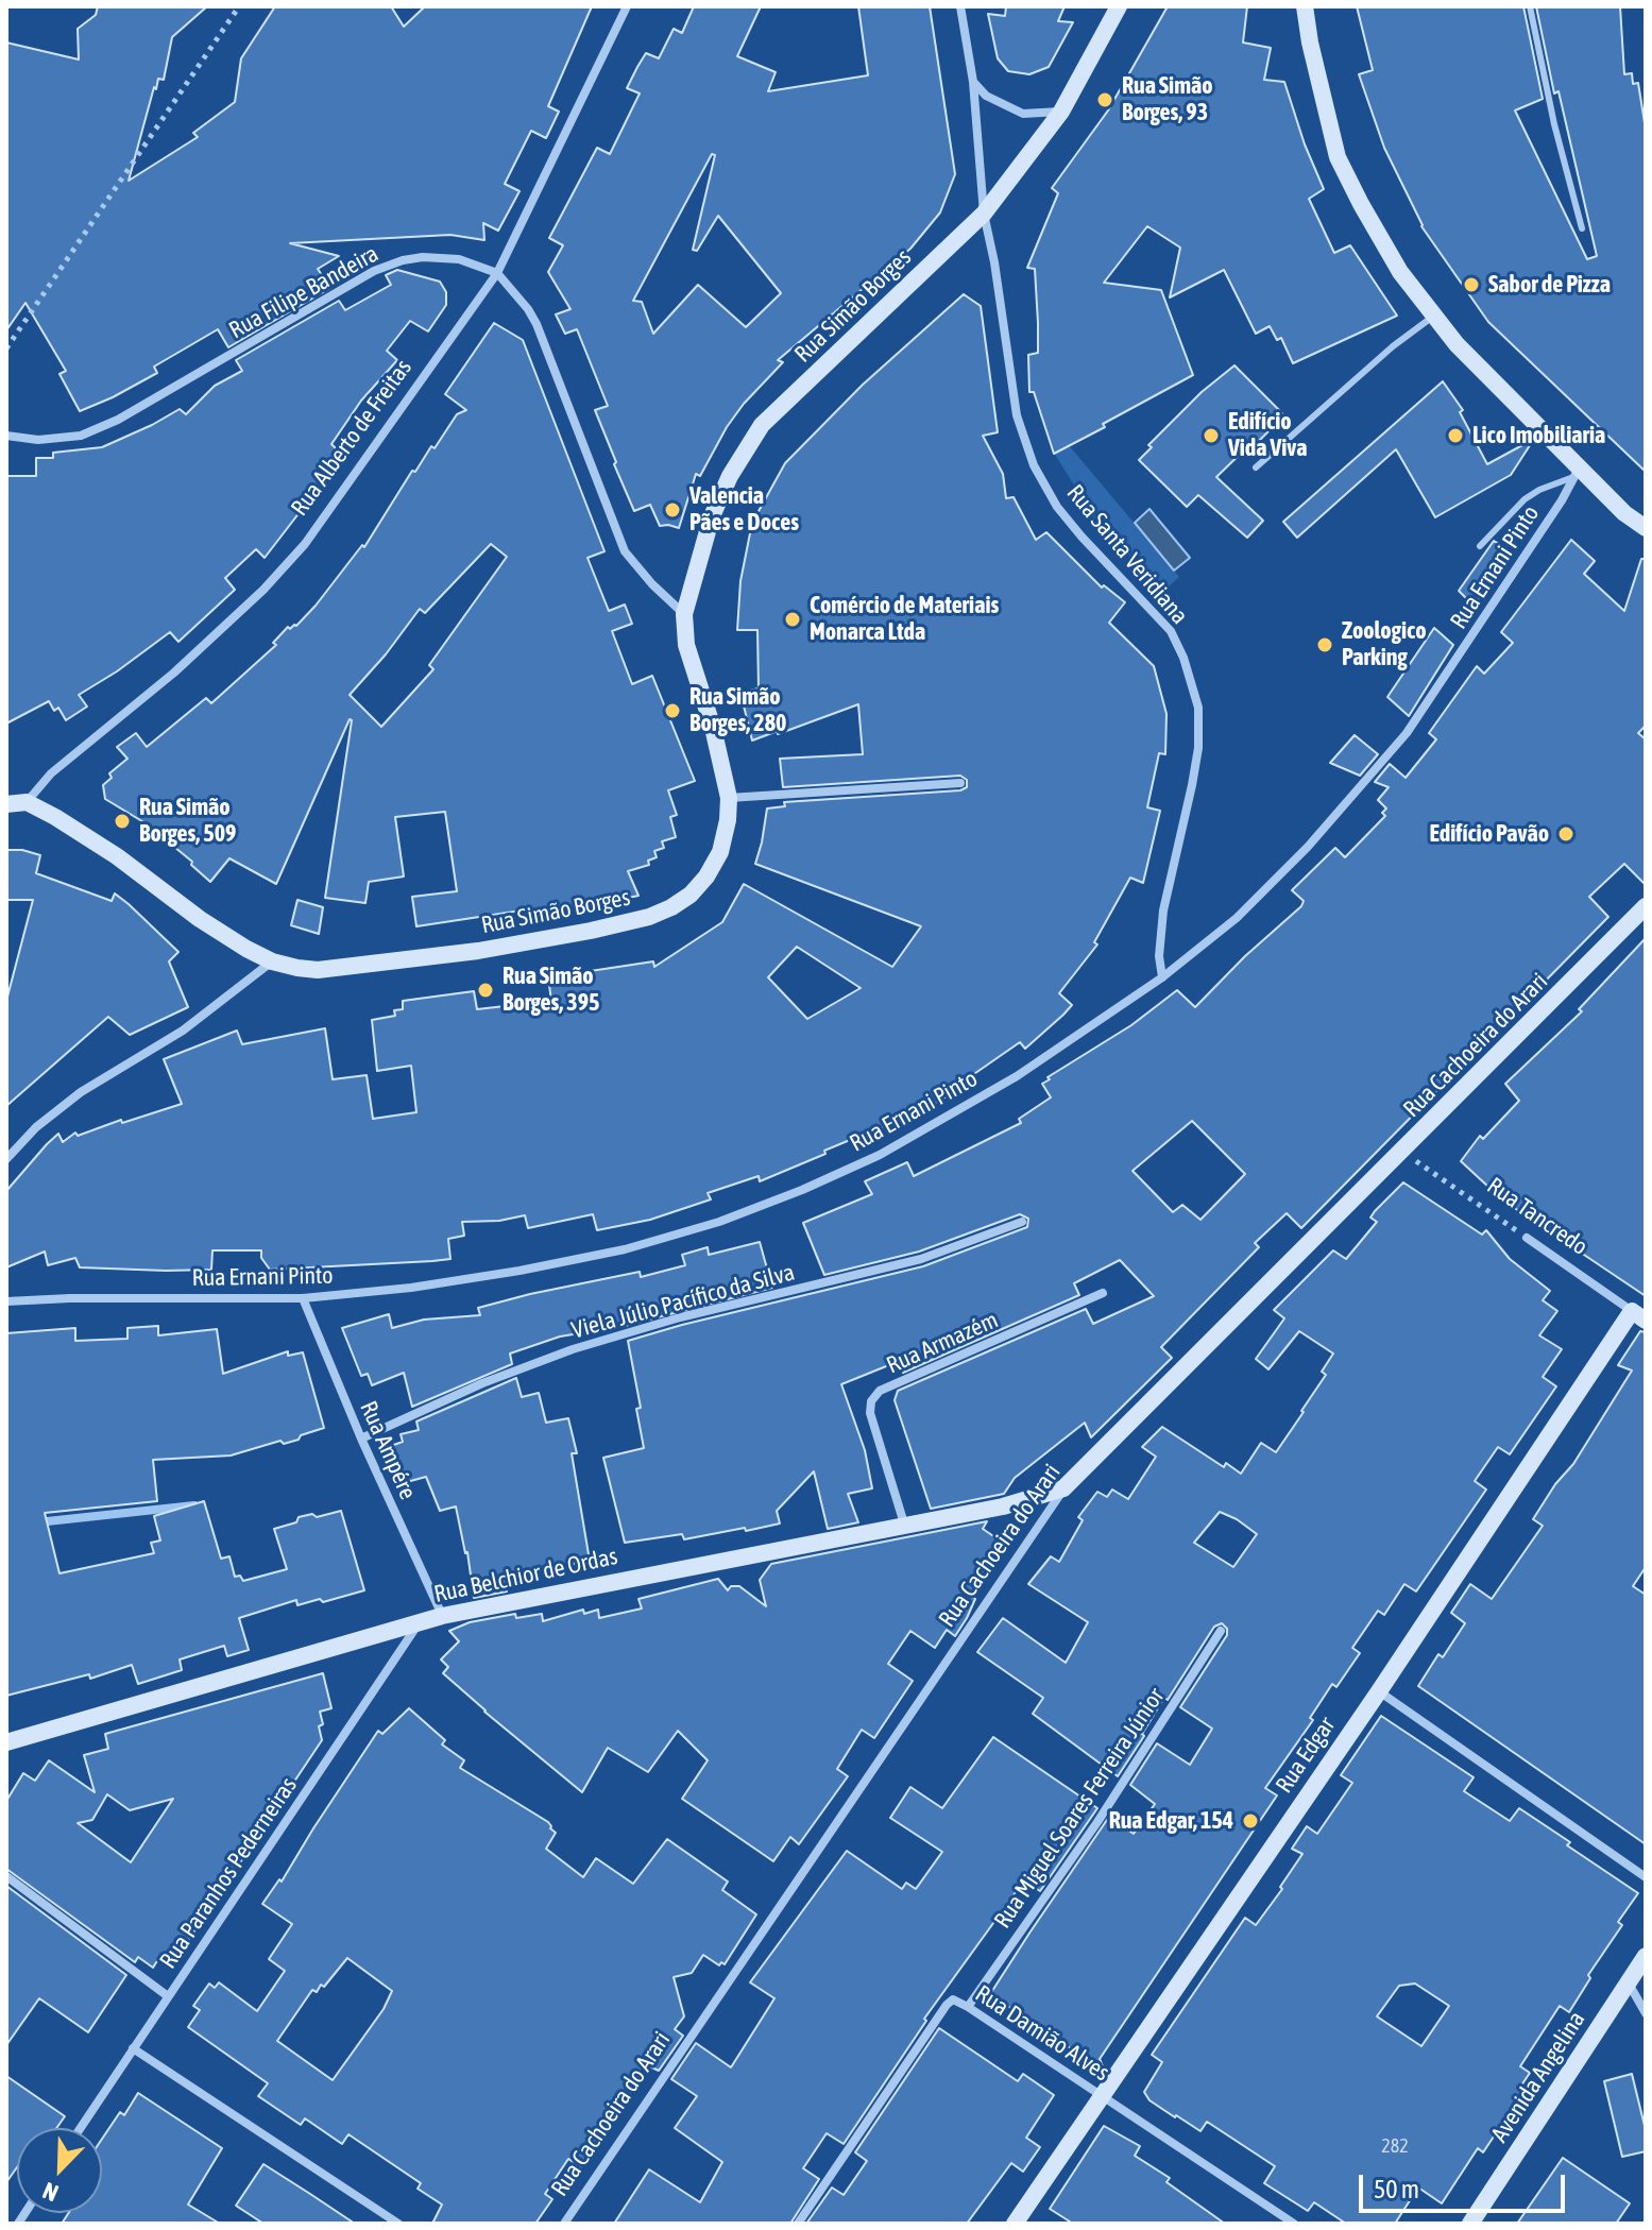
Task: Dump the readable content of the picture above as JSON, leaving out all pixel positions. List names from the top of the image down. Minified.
{"streets":{"street":["Rua Filipe Bandeira","Rua Simão Borges","Rua Alberto de Freitas","Rua Santa Veridiana","Rua Ernani Pinto","Rua Cachoeira do Arari","Rua Tancredo","Viela Júlio Pacífico da Silva","Rua Armazém","Rua Ampére","Rua Belchior de Ordas","Rua Edgar","Rua Miguel Soares Ferreira Júnior","Rua Paranhos Pederneiras","Rua Damião Alves","Avenida Angelina"]},"crossings":[["Rua Filipe Bandeira","Rua Alberto de Freitas"],["Rua Simão Borges","Rua Alberto de Freitas"],["Rua Simão Borges","Rua Santa Veridiana"],["Rua Santa Veridiana","Rua Ernani Pinto"],["Rua Ernani Pinto","Rua Ampére"],["Rua Cachoeira do Arari","Rua Tancredo"],["Rua Cachoeira do Arari","Rua Belchior de Ordas"],["Rua Tancredo","Rua Edgar"],["Viela Júlio Pacífico da Silva","Rua Ampére"],["Rua Armazém","Rua Belchior de Ordas"],["Rua Ampére","Rua Belchior de Ordas"],["Rua Belchior de Ordas","Rua Paranhos Pederneiras"],["Rua Edgar","Rua Damião Alves"],["Rua Miguel Soares Ferreira Júnior","Rua Damião Alves"]],"places":["Rua Simão Borges, 93","Sabor de Pizza","Edifício Vida Viva","Lico Imobiliaria","Valencia Pães e Doces","Comércio de Materiais Monarca Ltda","Zoologico Parking","Rua Simão Borges, 280","Rua Simão Borges, 509","Edifício Pavão","Rua Simão Borges, 395","Rua Edgar, 154"],"house_numbers":["282"],"scale_bar":"50 m","north":"bottom left"}
